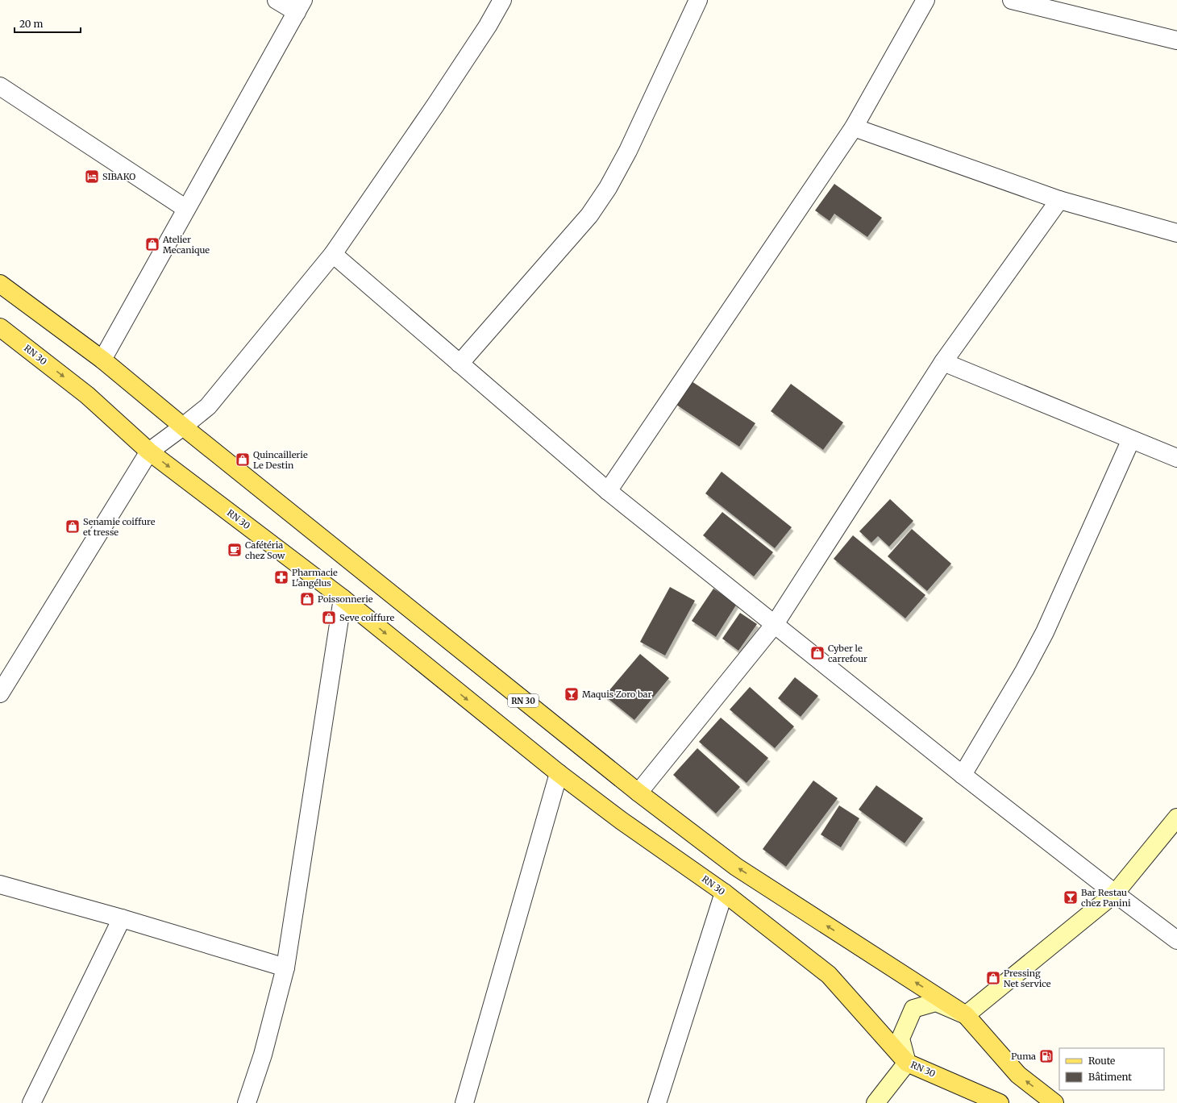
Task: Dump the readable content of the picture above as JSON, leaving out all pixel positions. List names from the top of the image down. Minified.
{"streets":{"main road":["RN 30"]},"places":{"hotel":["SIBAKO"],"shop":["Atelier Mecanique","Quincaillerie Le Destin","Senamie coiffure et tresse","Poissonnerie","Seve coiffure","Cyber le carrefour","Pressing Net service"],"cafe":["Cafétéria chez Sow"],"pharmacy":["Pharmacie L'angélus"],"bar":["Maquis Zoro bar","Bar Restau chez Panini"],"fuel station":["Puma"]},"legend":["Route","Bâtiment"],"scale_bar":"20 m"}
